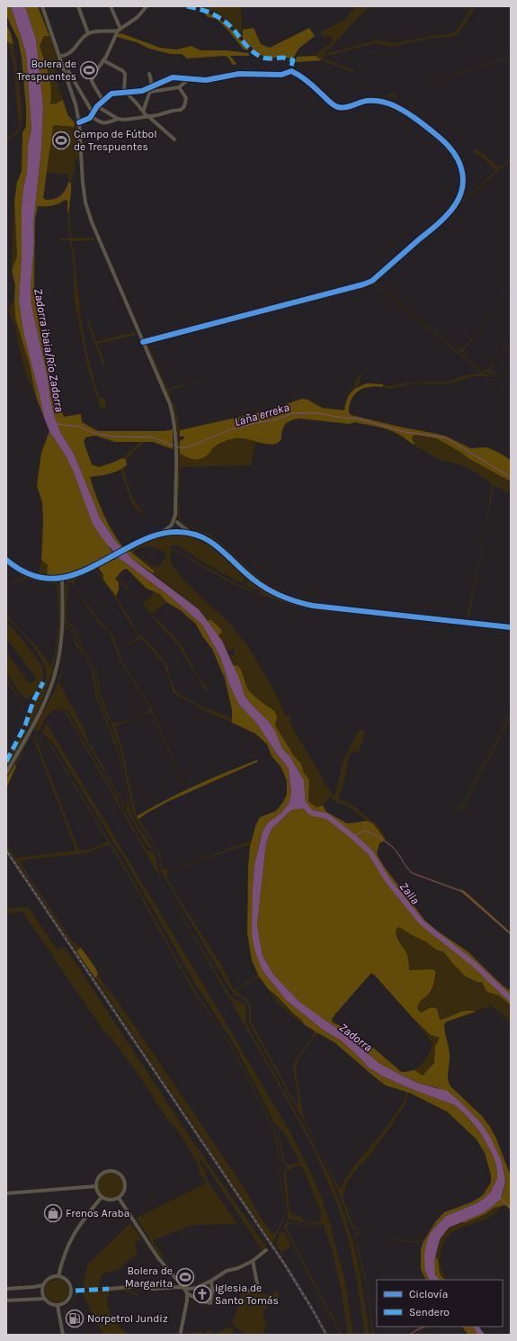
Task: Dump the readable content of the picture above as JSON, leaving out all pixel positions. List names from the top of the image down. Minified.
{"water":["Zadorra ibaia/Río Zadorra","Laña erreka","Zalla","Zadorra"],"places":{"sports":["Bolera de Trespuentes","Campo de Fútbol de Trespuentes","Bolera de Margarita"],"shop":["Frenos Araba"],"church":["Iglesia de Santo Tomás"],"fuel station":["Norpetrol Jundiz"]},"legend":["Ciclovía","Sendero"]}
